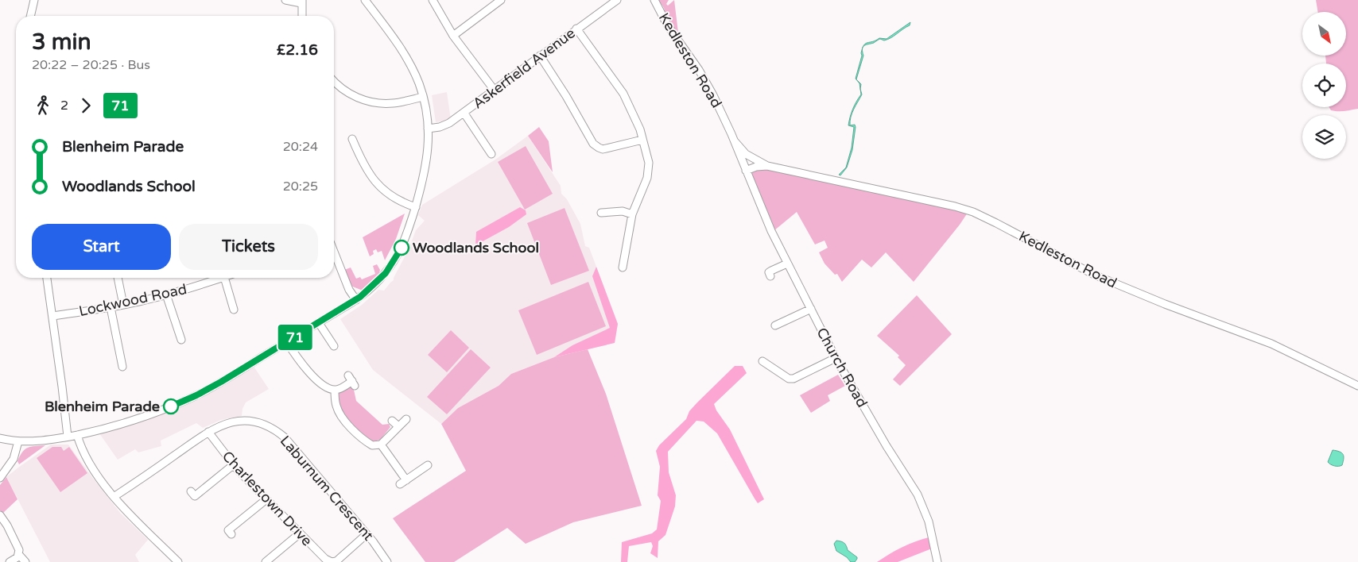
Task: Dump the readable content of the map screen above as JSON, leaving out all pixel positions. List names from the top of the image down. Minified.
{"streets":{"street":["Kedleston Road","Askerfield Avenue","Lockwood Road","Church Road","Laburnum Crescent","Charlestown Drive"]},"crossings":[["Kedleston Road","Church Road"],["Laburnum Crescent","Charlestown Drive"]],"places":["Woodlands School","Blenheim Parade"],"lines":["bus line 71"],"north":"bottom right","page":{"on_map":"71","heading":["3 min","20:22 – 20:25 · Bus","£2.16"],"legs":["2","71"],"list":[{"name":"Blenheim Parade","value":"20:24"},{"name":"Woodlands School","value":"20:25"}],"buttons":["Start","Tickets"]}}
